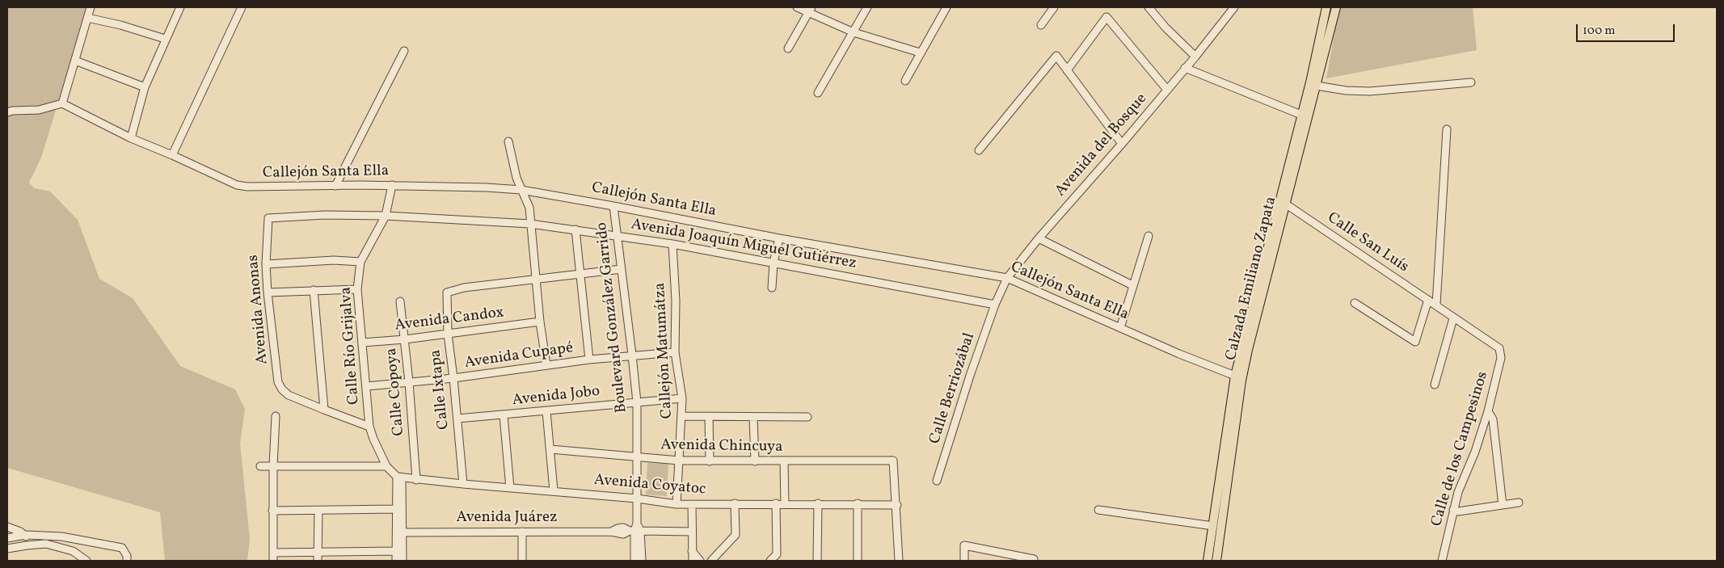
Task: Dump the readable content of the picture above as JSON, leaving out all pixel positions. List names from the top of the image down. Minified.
{"streets":{"main road":["Calzada Emiliano Zapata"],"street":["Avenida del Bosque","Callejón Santa Ella","Calle San Luís","Avenida Joaquín Miguel Gutiérrez","Avenida Anonas","Boulevard González Garrido","Avenida Candox","Calle Río Grijalva","Callejón Matumátza","Avenida Cupapé","Calle Berriozábal","Calle Ixtapa","Calle Copoya","Avenida Jobo","Avenida Chincuya","Calle de los Campesinos","Avenida Coyatoc","Avenida Juárez"]},"crossings":[["Avenida del Bosque","Callejón Santa Ella"],["Avenida del Bosque","Avenida Joaquín Miguel Gutiérrez"],["Avenida del Bosque","Calle Berriozábal"],["Callejón Santa Ella","Calzada Emiliano Zapata"],["Callejón Santa Ella","Boulevard González Garrido"],["Callejón Santa Ella","Calle Río Grijalva"],["Calle San Luís","Calzada Emiliano Zapata"],["Calle San Luís","Calle de los Campesinos"],["Avenida Joaquín Miguel Gutiérrez","Avenida Anonas"],["Avenida Joaquín Miguel Gutiérrez","Boulevard González Garrido"],["Avenida Joaquín Miguel Gutiérrez","Calle Río Grijalva"],["Avenida Joaquín Miguel Gutiérrez","Callejón Matumátza"],["Avenida Joaquín Miguel Gutiérrez","Calle Berriozábal"],["Boulevard González Garrido","Avenida Cupapé"],["Boulevard González Garrido","Avenida Jobo"],["Boulevard González Garrido","Avenida Chincuya"],["Boulevard González Garrido","Avenida Coyatoc"],["Boulevard González Garrido","Avenida Juárez"],["Avenida Candox","Calle Río Grijalva"],["Avenida Candox","Calle Ixtapa"],["Avenida Candox","Calle Copoya"],["Calle Río Grijalva","Avenida Cupapé"],["Calle Río Grijalva","Avenida Coyatoc"],["Callejón Matumátza","Avenida Cupapé"],["Callejón Matumátza","Avenida Jobo"],["Callejón Matumátza","Avenida Chincuya"],["Callejón Matumátza","Avenida Coyatoc"],["Avenida Cupapé","Calle Ixtapa"],["Avenida Cupapé","Calle Copoya"],["Calle Ixtapa","Avenida Jobo"],["Calle Ixtapa","Avenida Coyatoc"],["Calle Copoya","Avenida Coyatoc"],["Avenida Chincuya","Avenida Coyatoc"]],"scale_bar":"100 m"}
